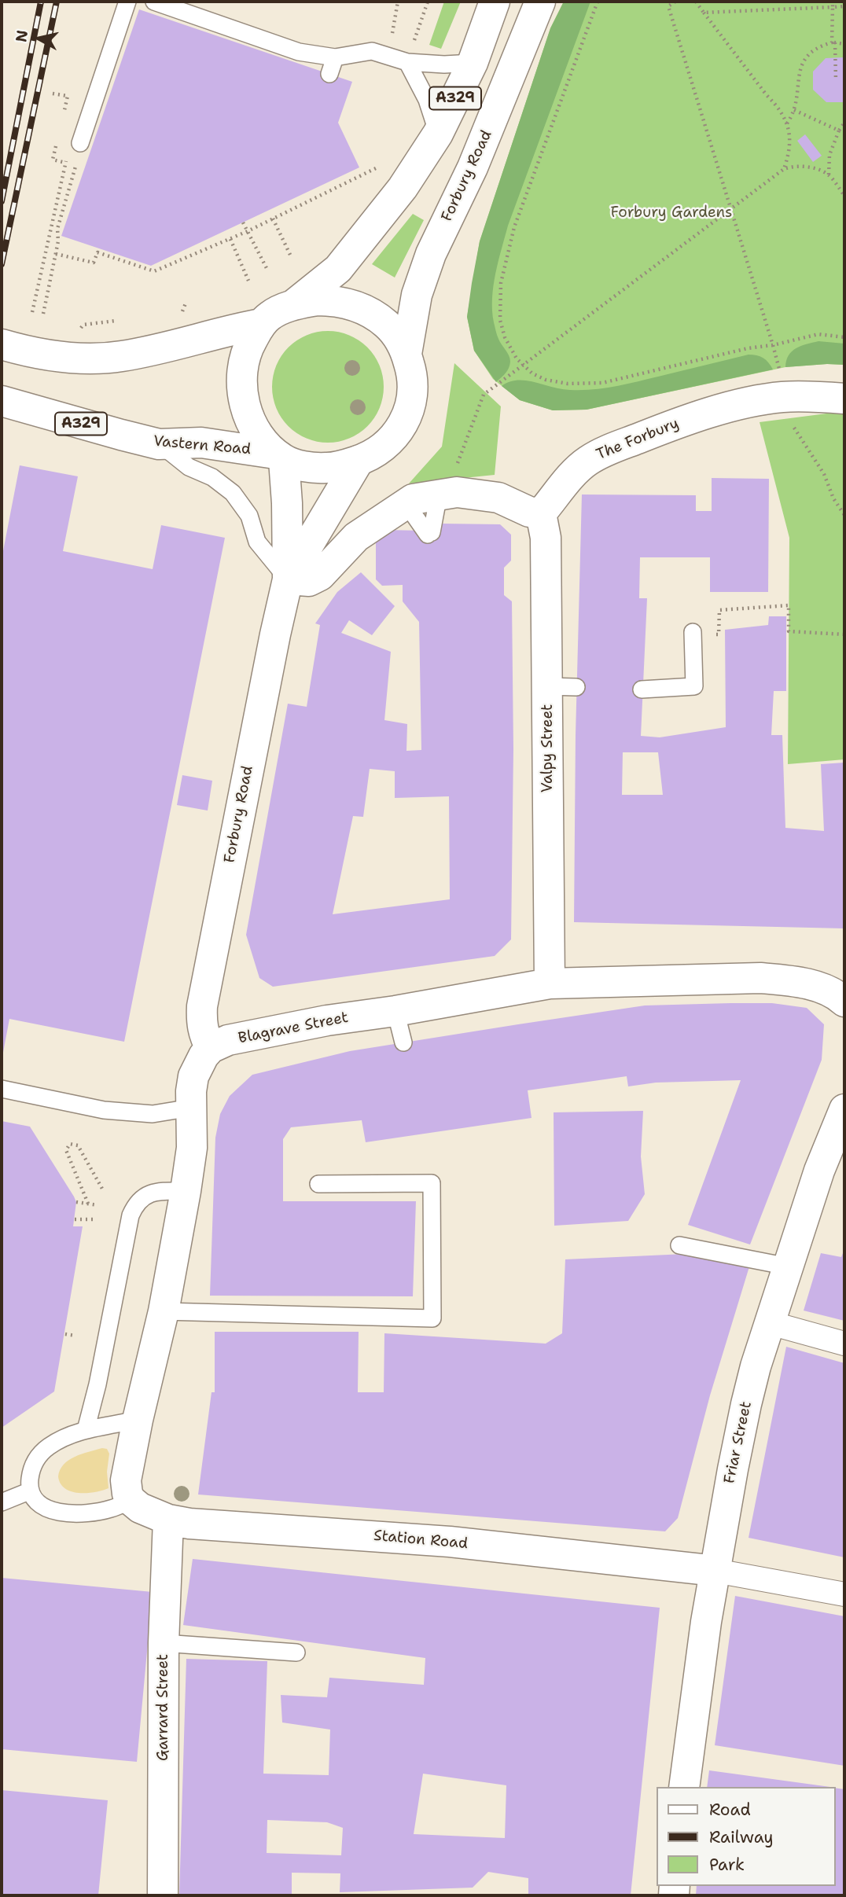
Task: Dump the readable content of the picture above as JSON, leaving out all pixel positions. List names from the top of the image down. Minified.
{"streets":{"street":["A329","Forbury Road","The Forbury","Vastern Road","Valpy Street","Blagrave Street","Friar Street","Station Road","Garrard Street"]},"crossings":[["A329","Forbury Road"],["A329","Vastern Road"],["Forbury Road","Vastern Road"],["Forbury Road","Blagrave Street"],["The Forbury","Valpy Street"],["Valpy Street","Blagrave Street"],["Friar Street","Station Road"],["Station Road","Garrard Street"]],"parks":["Forbury Gardens"],"legend":["Road","Railway","Park"],"north":"left"}
